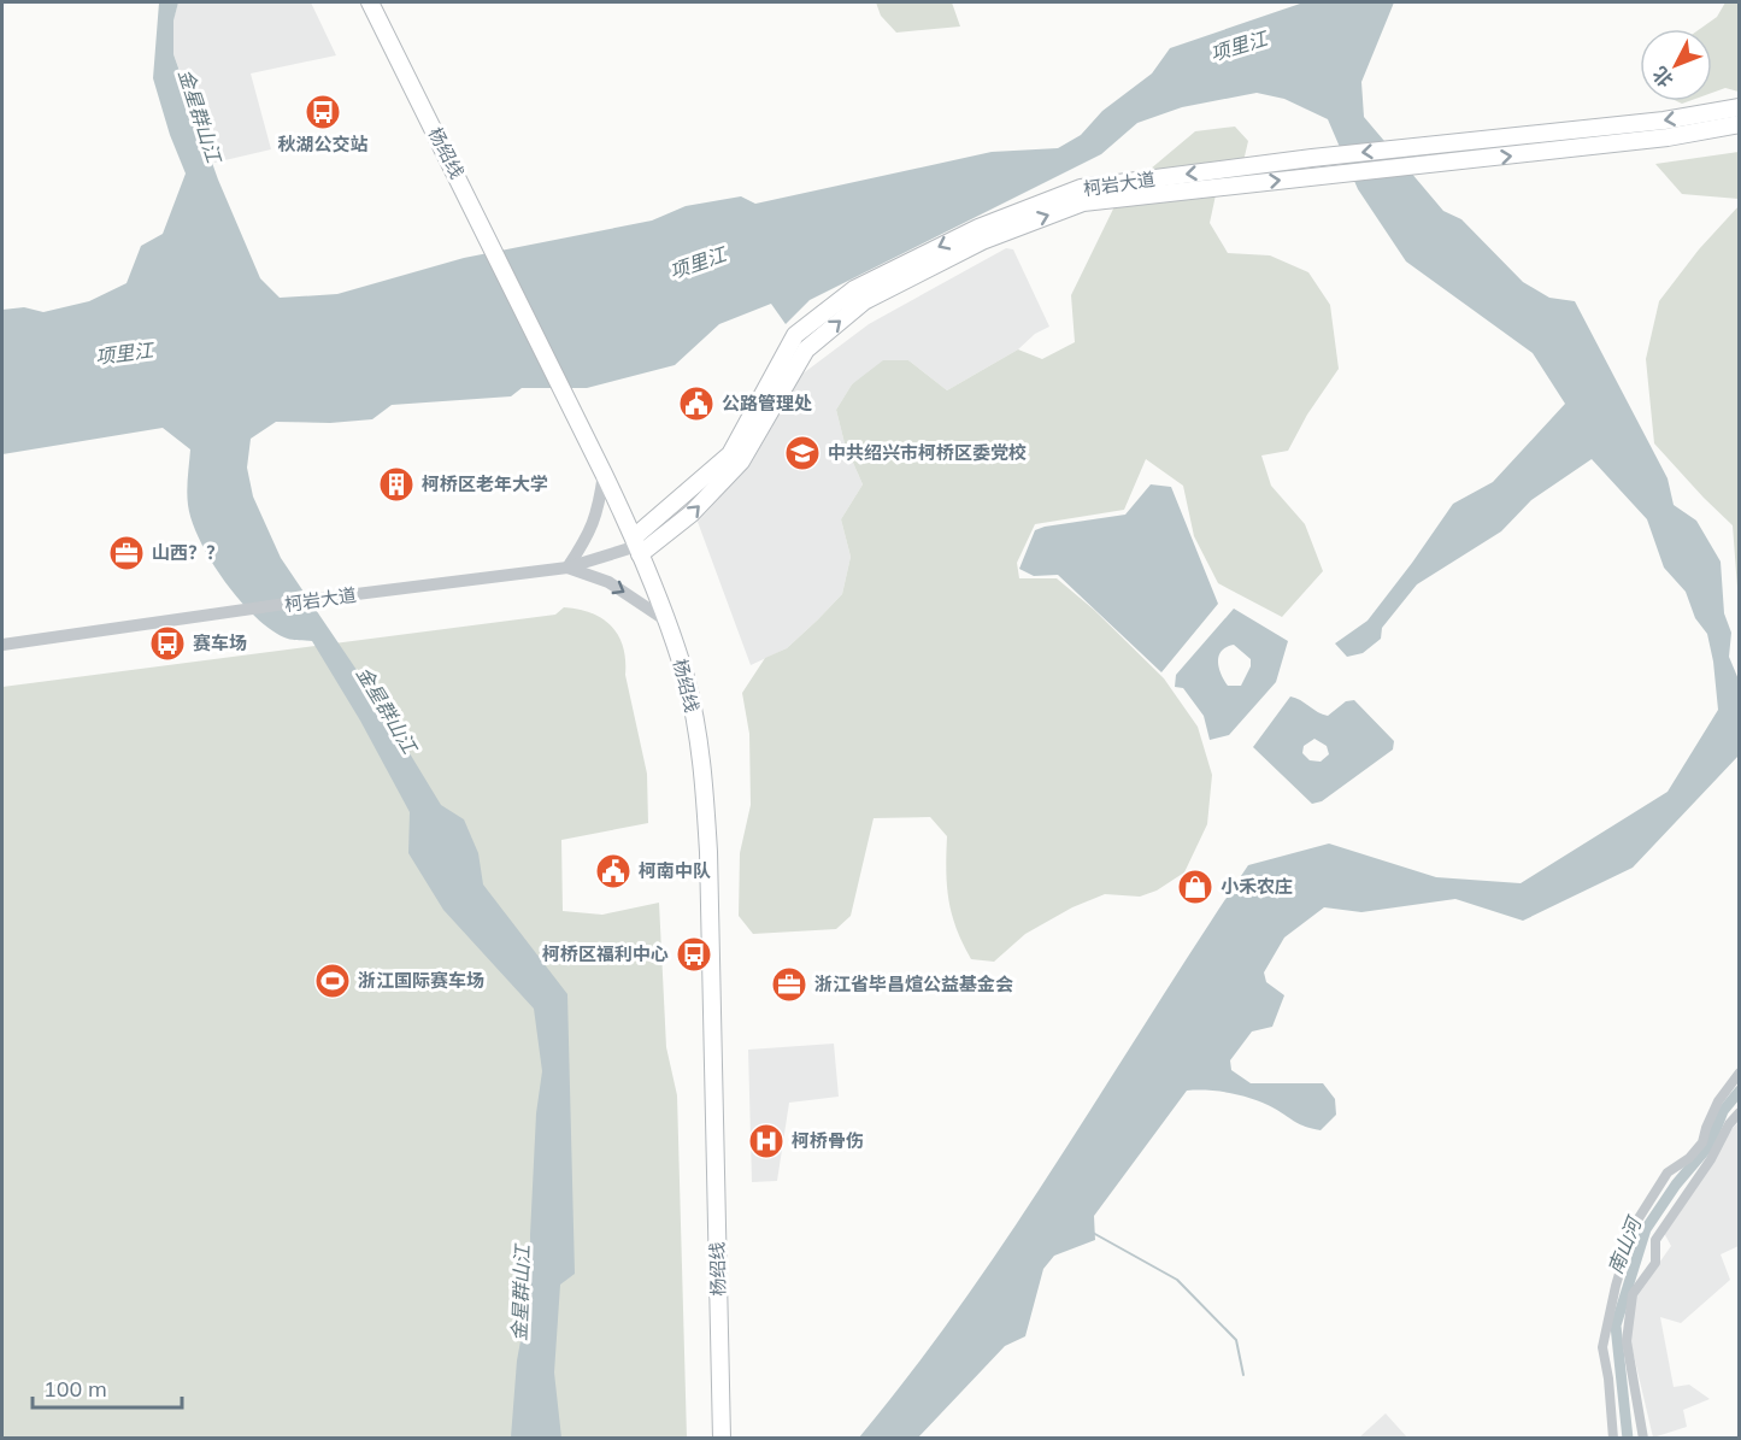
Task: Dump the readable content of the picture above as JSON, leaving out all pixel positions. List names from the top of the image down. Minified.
{"streets":{"main road":["杨绍线","柯岩大道"]},"crossings":[["杨绍线","柯岩大道"]],"water":["项里江","金星群山江","南山河"],"places":{"bus stop":["秋湖公交站","赛车场","柯桥区福利中心"],"public building":["公路管理处","柯南中队"],"school or university":["中共绍兴市柯桥区委党校"],"building":["柯桥区老年大学"],"office":["山西？？","浙江省毕昌煊公益基金会"],"shop":["小禾农庄"],"sports":["浙江国际赛车场"],"hospital":["柯桥骨伤"]},"scale_bar":"100 m","north":"bottom left"}
